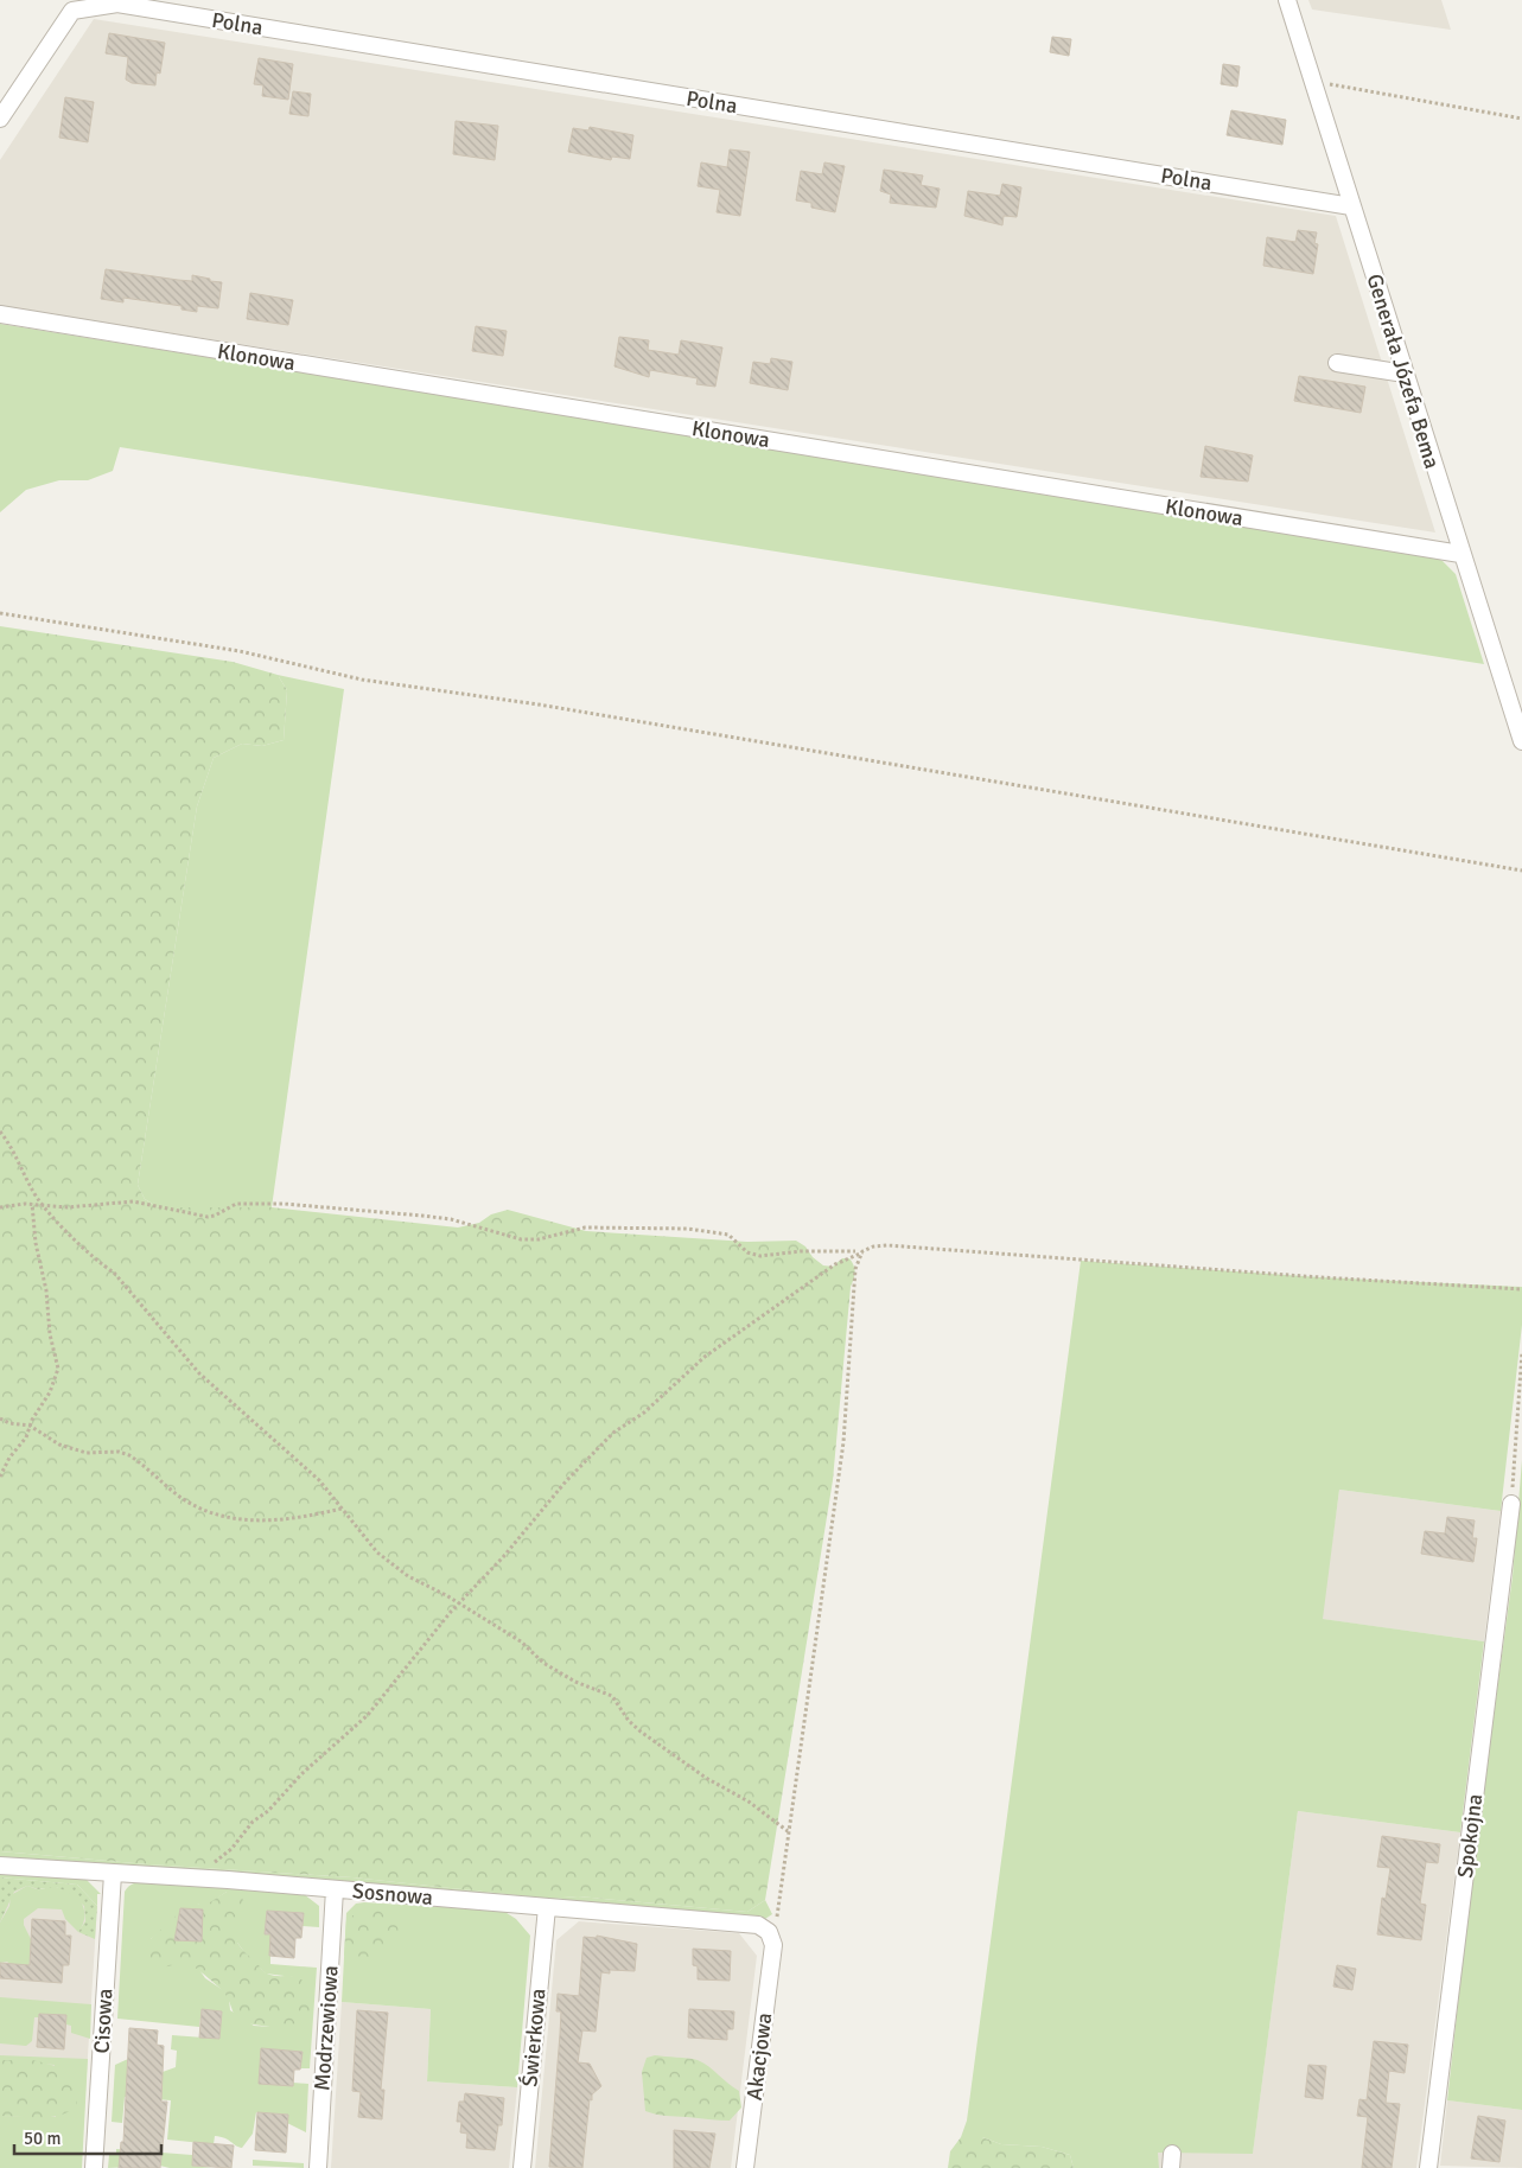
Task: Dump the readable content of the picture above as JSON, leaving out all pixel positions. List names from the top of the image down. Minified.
{"streets":{"street":["Polna","Klonowa","Generała Józefa Bema","Spokojna","Sosnowa","Cisowa","Modrzewiowa","Świerkowa","Akacjowa"]},"crossings":[["Polna","Generała Józefa Bema"],["Klonowa","Generała Józefa Bema"],["Sosnowa","Cisowa"],["Sosnowa","Modrzewiowa"],["Sosnowa","Świerkowa"],["Sosnowa","Akacjowa"]],"scale_bar":"50 m"}
